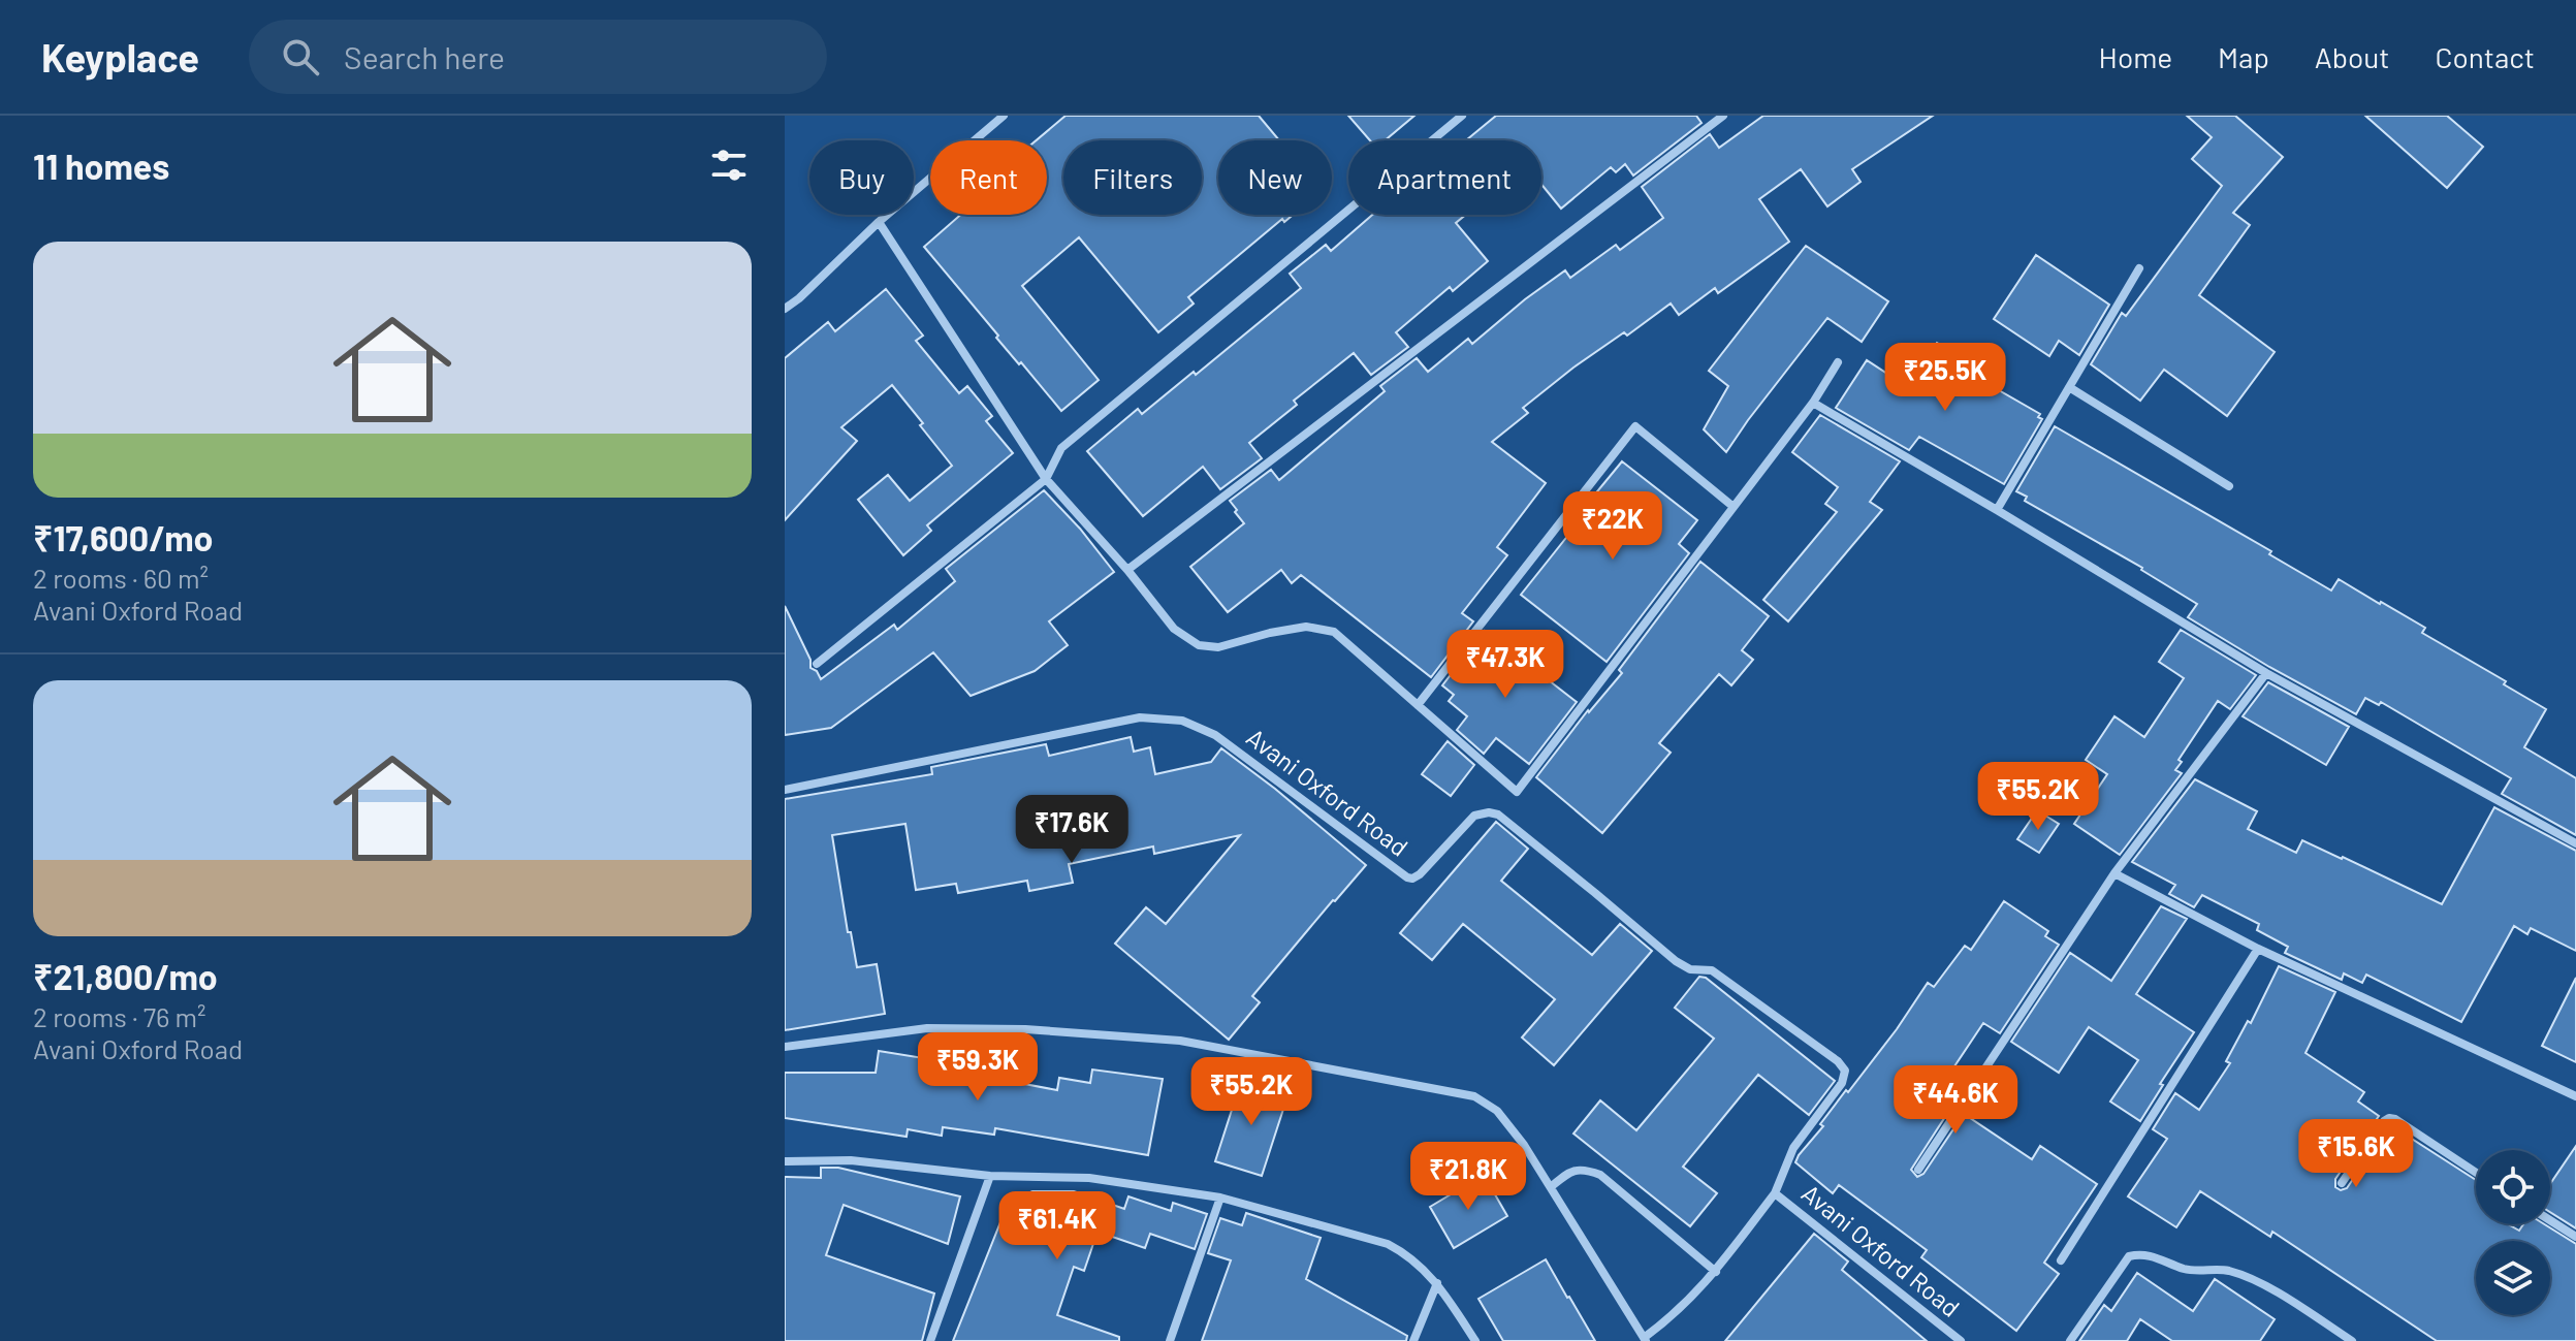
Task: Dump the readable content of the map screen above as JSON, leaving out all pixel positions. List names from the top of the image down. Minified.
{"streets":{"street":["Avani Oxford Road"]},"page":{"header":"Keyplace","search":"Search here","nav":["Home","Map","About","Contact"],"heading":"11 homes","chip":["Buy","Rent","Filters","New","Apartment"],"list":[{"name":"₹17,600/mo","note":"2 rooms · 60 m² · Avani Oxford Road"},{"name":"₹21,800/mo","note":"2 rooms · 76 m² · Avani Oxford Road"}],"price":["₹25.5K","₹22K","₹47.3K","₹55.2K","₹17.6K","₹59.3K","₹55.2K","₹44.6K","₹15.6K","₹21.8K","₹61.4K"]}}
